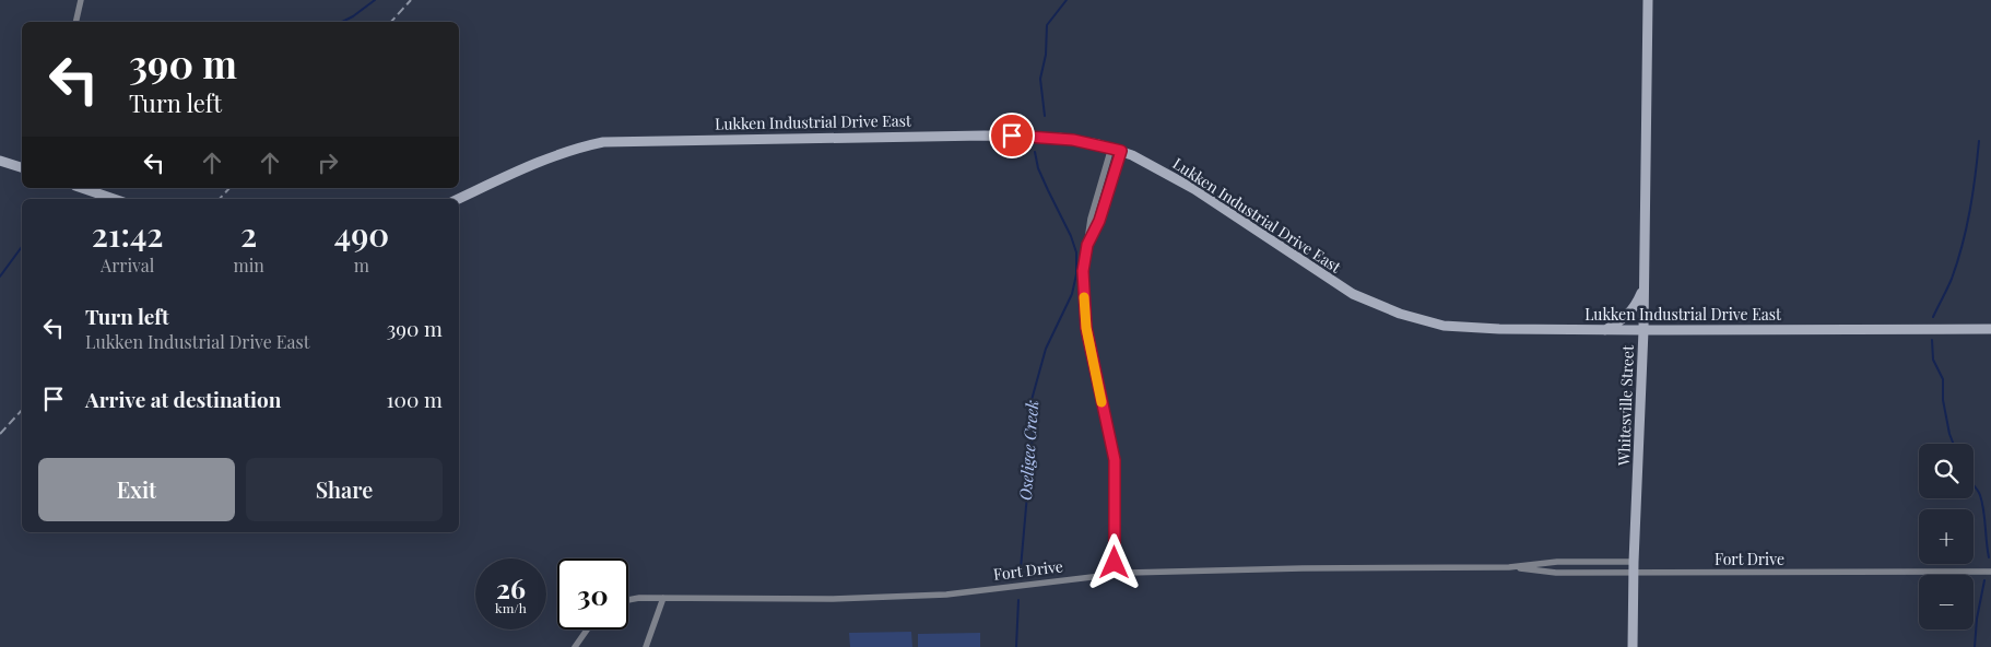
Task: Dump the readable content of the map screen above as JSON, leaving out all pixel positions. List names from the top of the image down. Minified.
{"streets":{"main road":["Lukken Industrial Drive East","Whitesville Street"],"street":["Fort Drive"]},"crossings":[["Lukken Industrial Drive East","Whitesville Street"],["Whitesville Street","Fort Drive"]],"water":["Oseligee Creek"],"page":{"turn":["390 m","Turn left"],"eta":["21:42","Arrival","2","min","490","m"],"list":[{"name":"Turn left","note":"Lukken Industrial Drive East","value":"390 m"},{"name":"Arrive at destination","value":"100 m"}],"map_buttons":["+","−"],"buttons":["Exit","Share"],"speed":"26 km/h","limit":"30"}}
